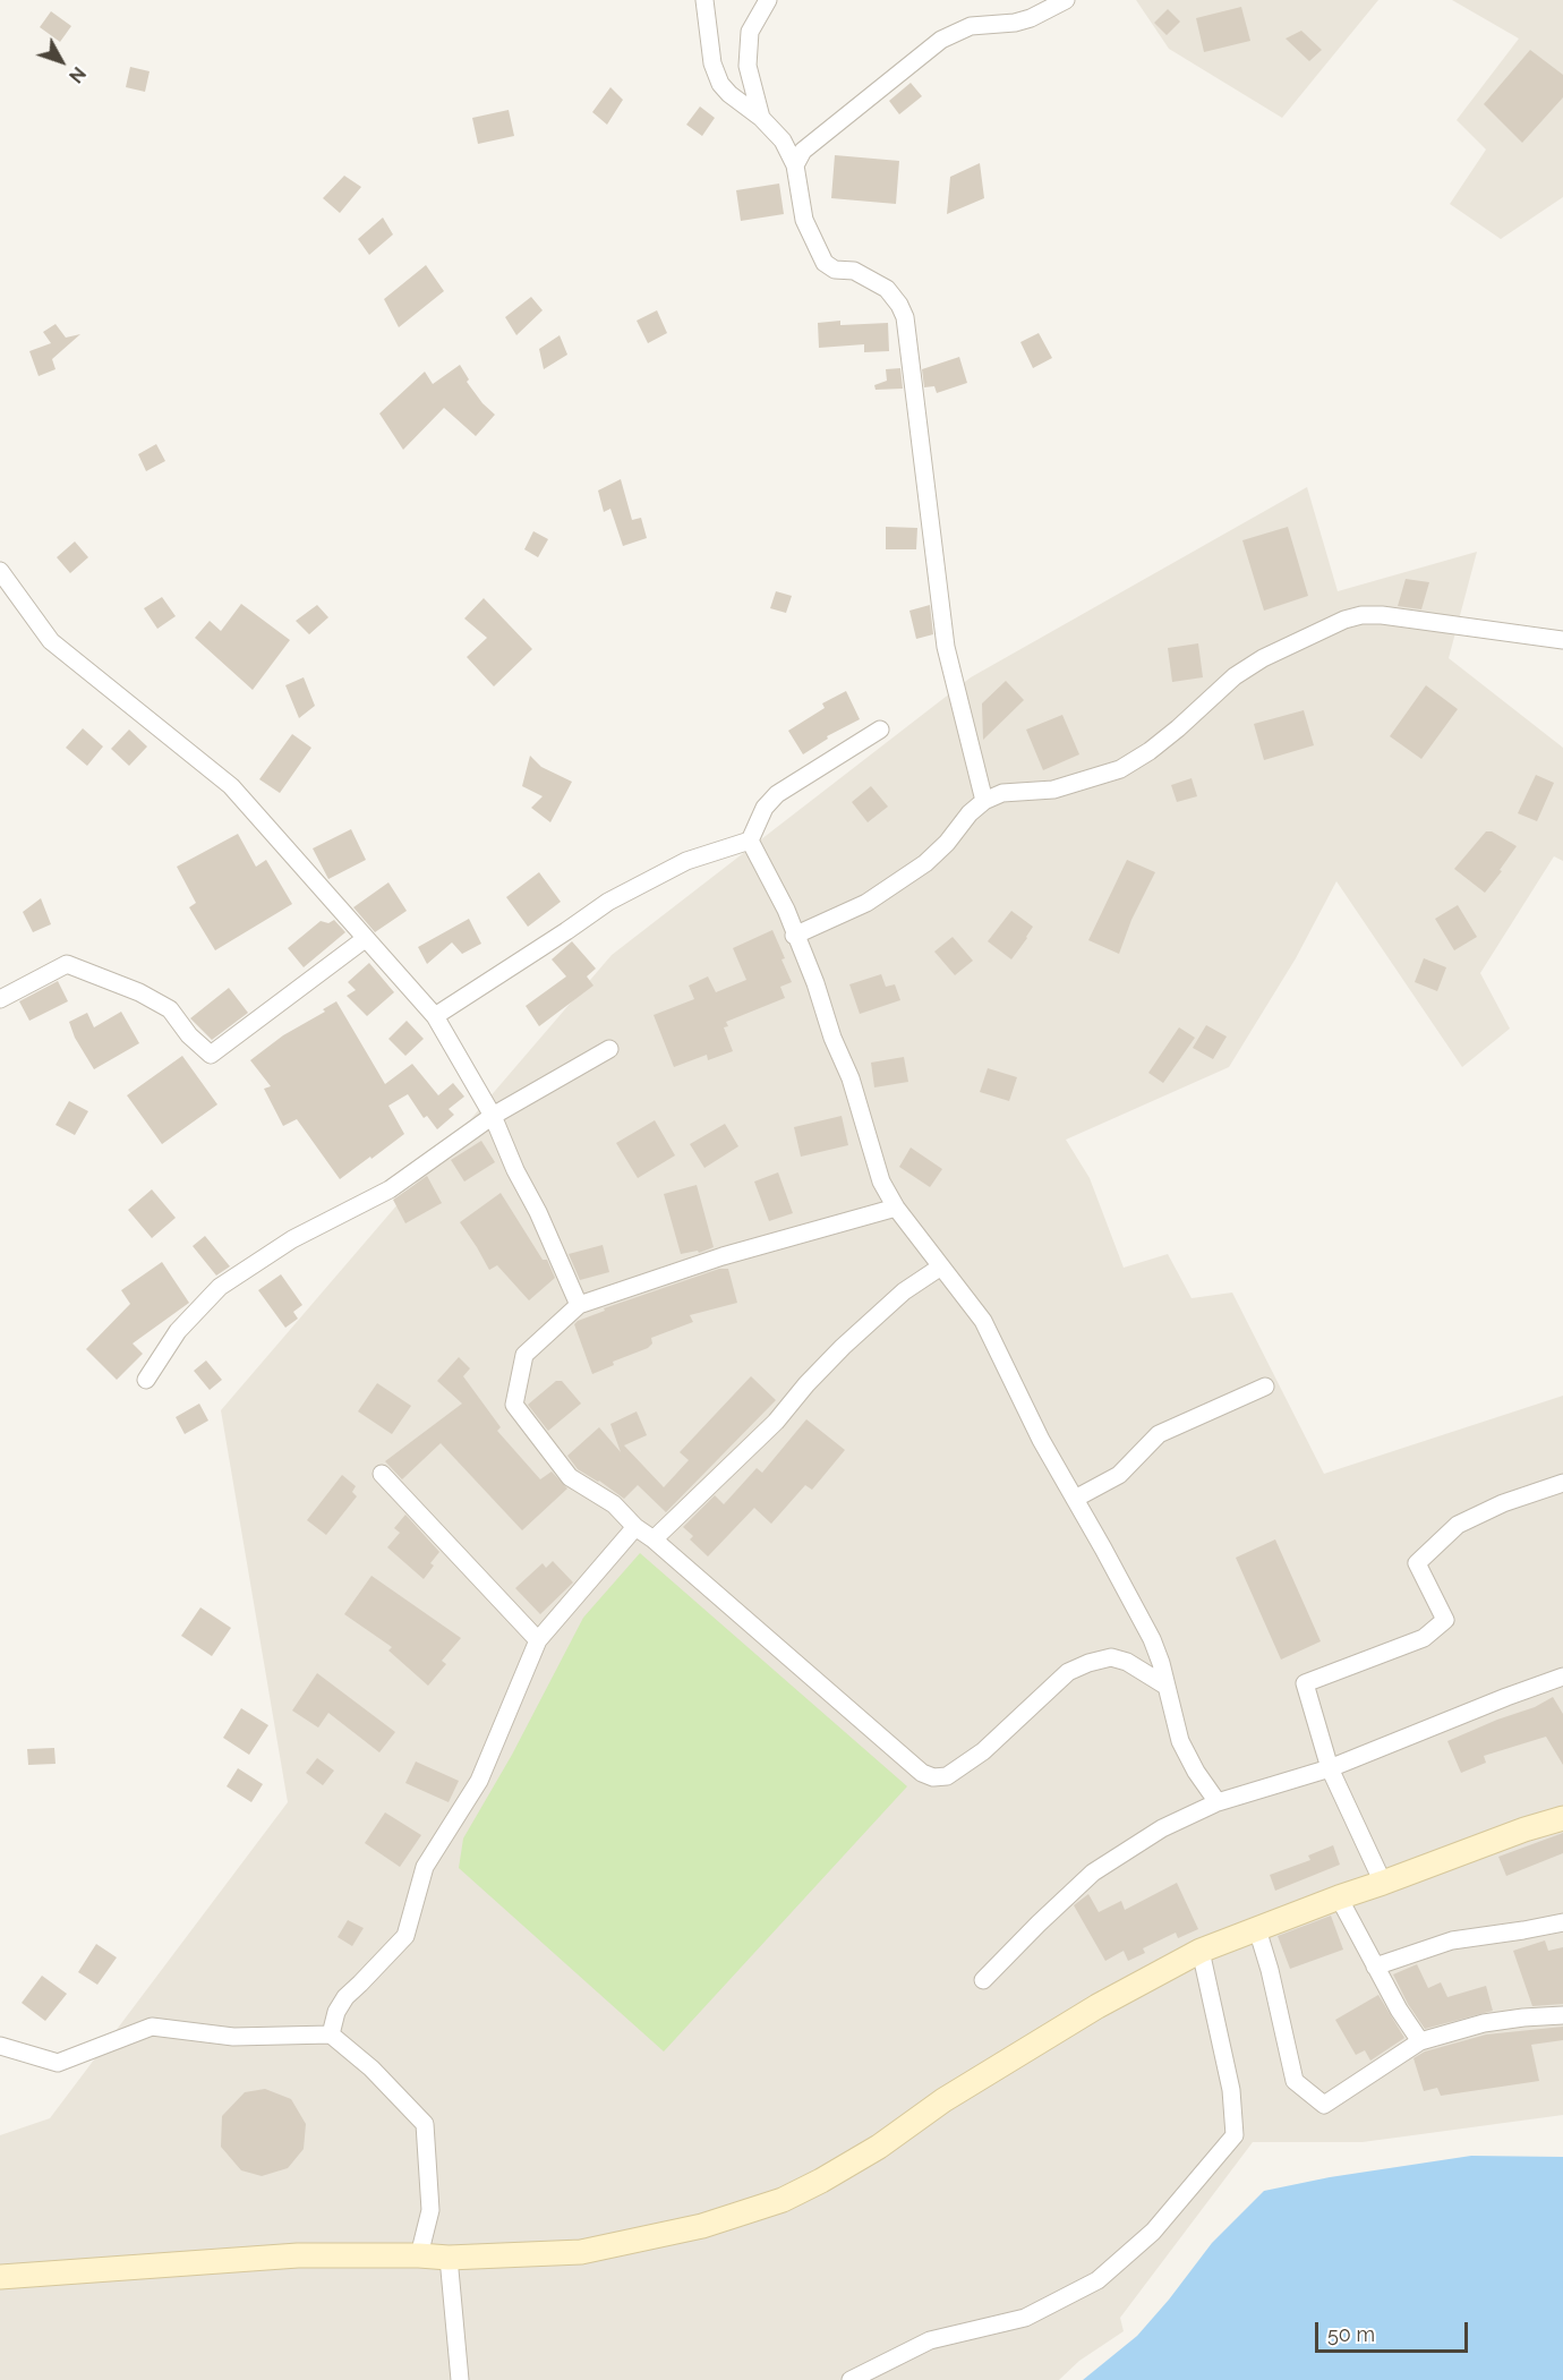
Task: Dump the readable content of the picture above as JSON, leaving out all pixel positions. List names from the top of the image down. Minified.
{"scale_bar":"50 m","north":"bottom right"}
